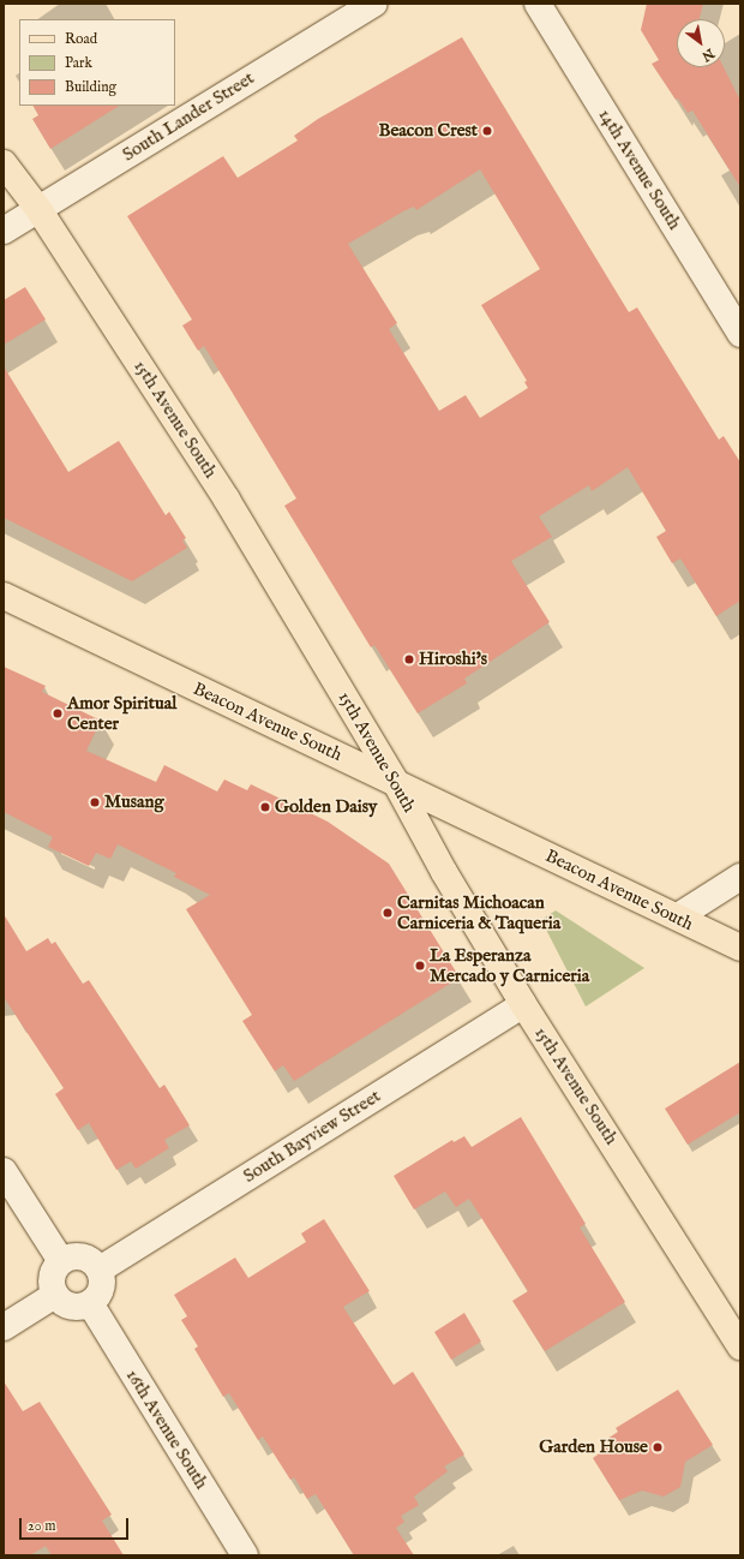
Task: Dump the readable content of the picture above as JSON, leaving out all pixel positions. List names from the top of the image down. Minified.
{"streets":{"main road":["15th Avenue South","Beacon Avenue South"],"street":["South Lander Street","14th Avenue South","South Bayview Street","16th Avenue South"]},"crossings":[["South Lander Street","15th Avenue South"],["15th Avenue South","Beacon Avenue South"],["15th Avenue South","South Bayview Street"],["South Bayview Street","16th Avenue South"]],"places":["Beacon Crest","Hiroshi's","Amor Spiritual Center","Musang","Golden Daisy","Carnitas Michoacan Carniceria & Taqueria","La Esperanza Mercado y Carniceria","Garden House"],"legend":["Road","Park","Building"],"scale_bar":"20 m","north":"bottom right"}
